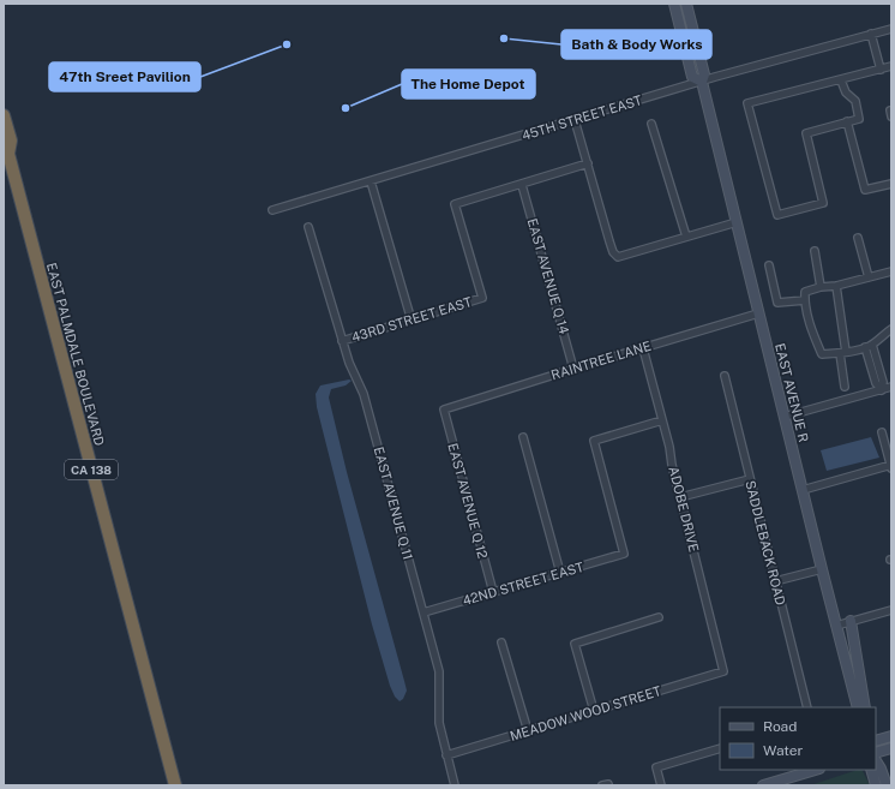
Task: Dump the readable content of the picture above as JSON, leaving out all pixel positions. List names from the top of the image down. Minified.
{"streets":{"highway":["EAST PALMDALE BOULEVARD","CA 138"],"main road":["EAST AVENUE R"],"street":["45TH STREET EAST","EAST AVENUE Q 14","43RD STREET EAST","RAINTREE LANE","EAST AVENUE Q 12","EAST AVENUE Q 11","ADOBE DRIVE","SADDLEBACK ROAD","42ND STREET EAST","MEADOW WOOD STREET"]},"crossings":[["45TH STREET EAST","EAST AVENUE R"],["EAST AVENUE Q 14","43RD STREET EAST"],["EAST AVENUE Q 14","RAINTREE LANE"],["43RD STREET EAST","EAST AVENUE Q 11"],["RAINTREE LANE","EAST AVENUE R"],["RAINTREE LANE","EAST AVENUE Q 12"],["RAINTREE LANE","ADOBE DRIVE"],["EAST AVENUE Q 12","42ND STREET EAST"],["EAST AVENUE Q 11","42ND STREET EAST"],["EAST AVENUE Q 11","MEADOW WOOD STREET"],["ADOBE DRIVE","42ND STREET EAST"],["ADOBE DRIVE","MEADOW WOOD STREET"]],"places":["Bath & Body Works","47th Sreet Pavilion","The Home Depot"],"legend":["Road","Water"]}
